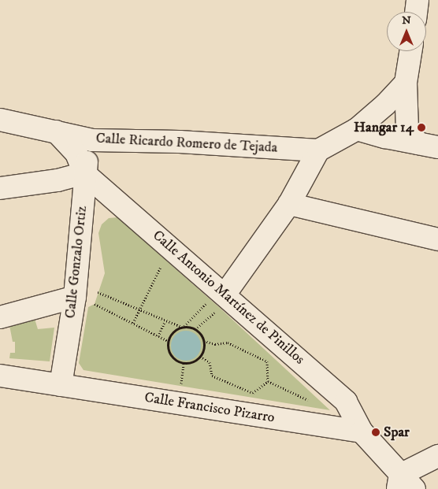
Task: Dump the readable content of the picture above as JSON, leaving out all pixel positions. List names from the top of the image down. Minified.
{"streets":{"street":["Calle Ricardo Romero de Tejada","Calle Gonzalo Ortiz","Calle Antonio Martínez de Pinillos","Calle Francisco Pizarro"]},"crossings":[["Calle Ricardo Romero de Tejada","Calle Gonzalo Ortiz"],["Calle Ricardo Romero de Tejada","Calle Antonio Martínez de Pinillos"],["Calle Gonzalo Ortiz","Calle Antonio Martínez de Pinillos"],["Calle Gonzalo Ortiz","Calle Francisco Pizarro"],["Calle Antonio Martínez de Pinillos","Calle Francisco Pizarro"]],"places":["Hangar 14","Spar"],"north":"top"}
